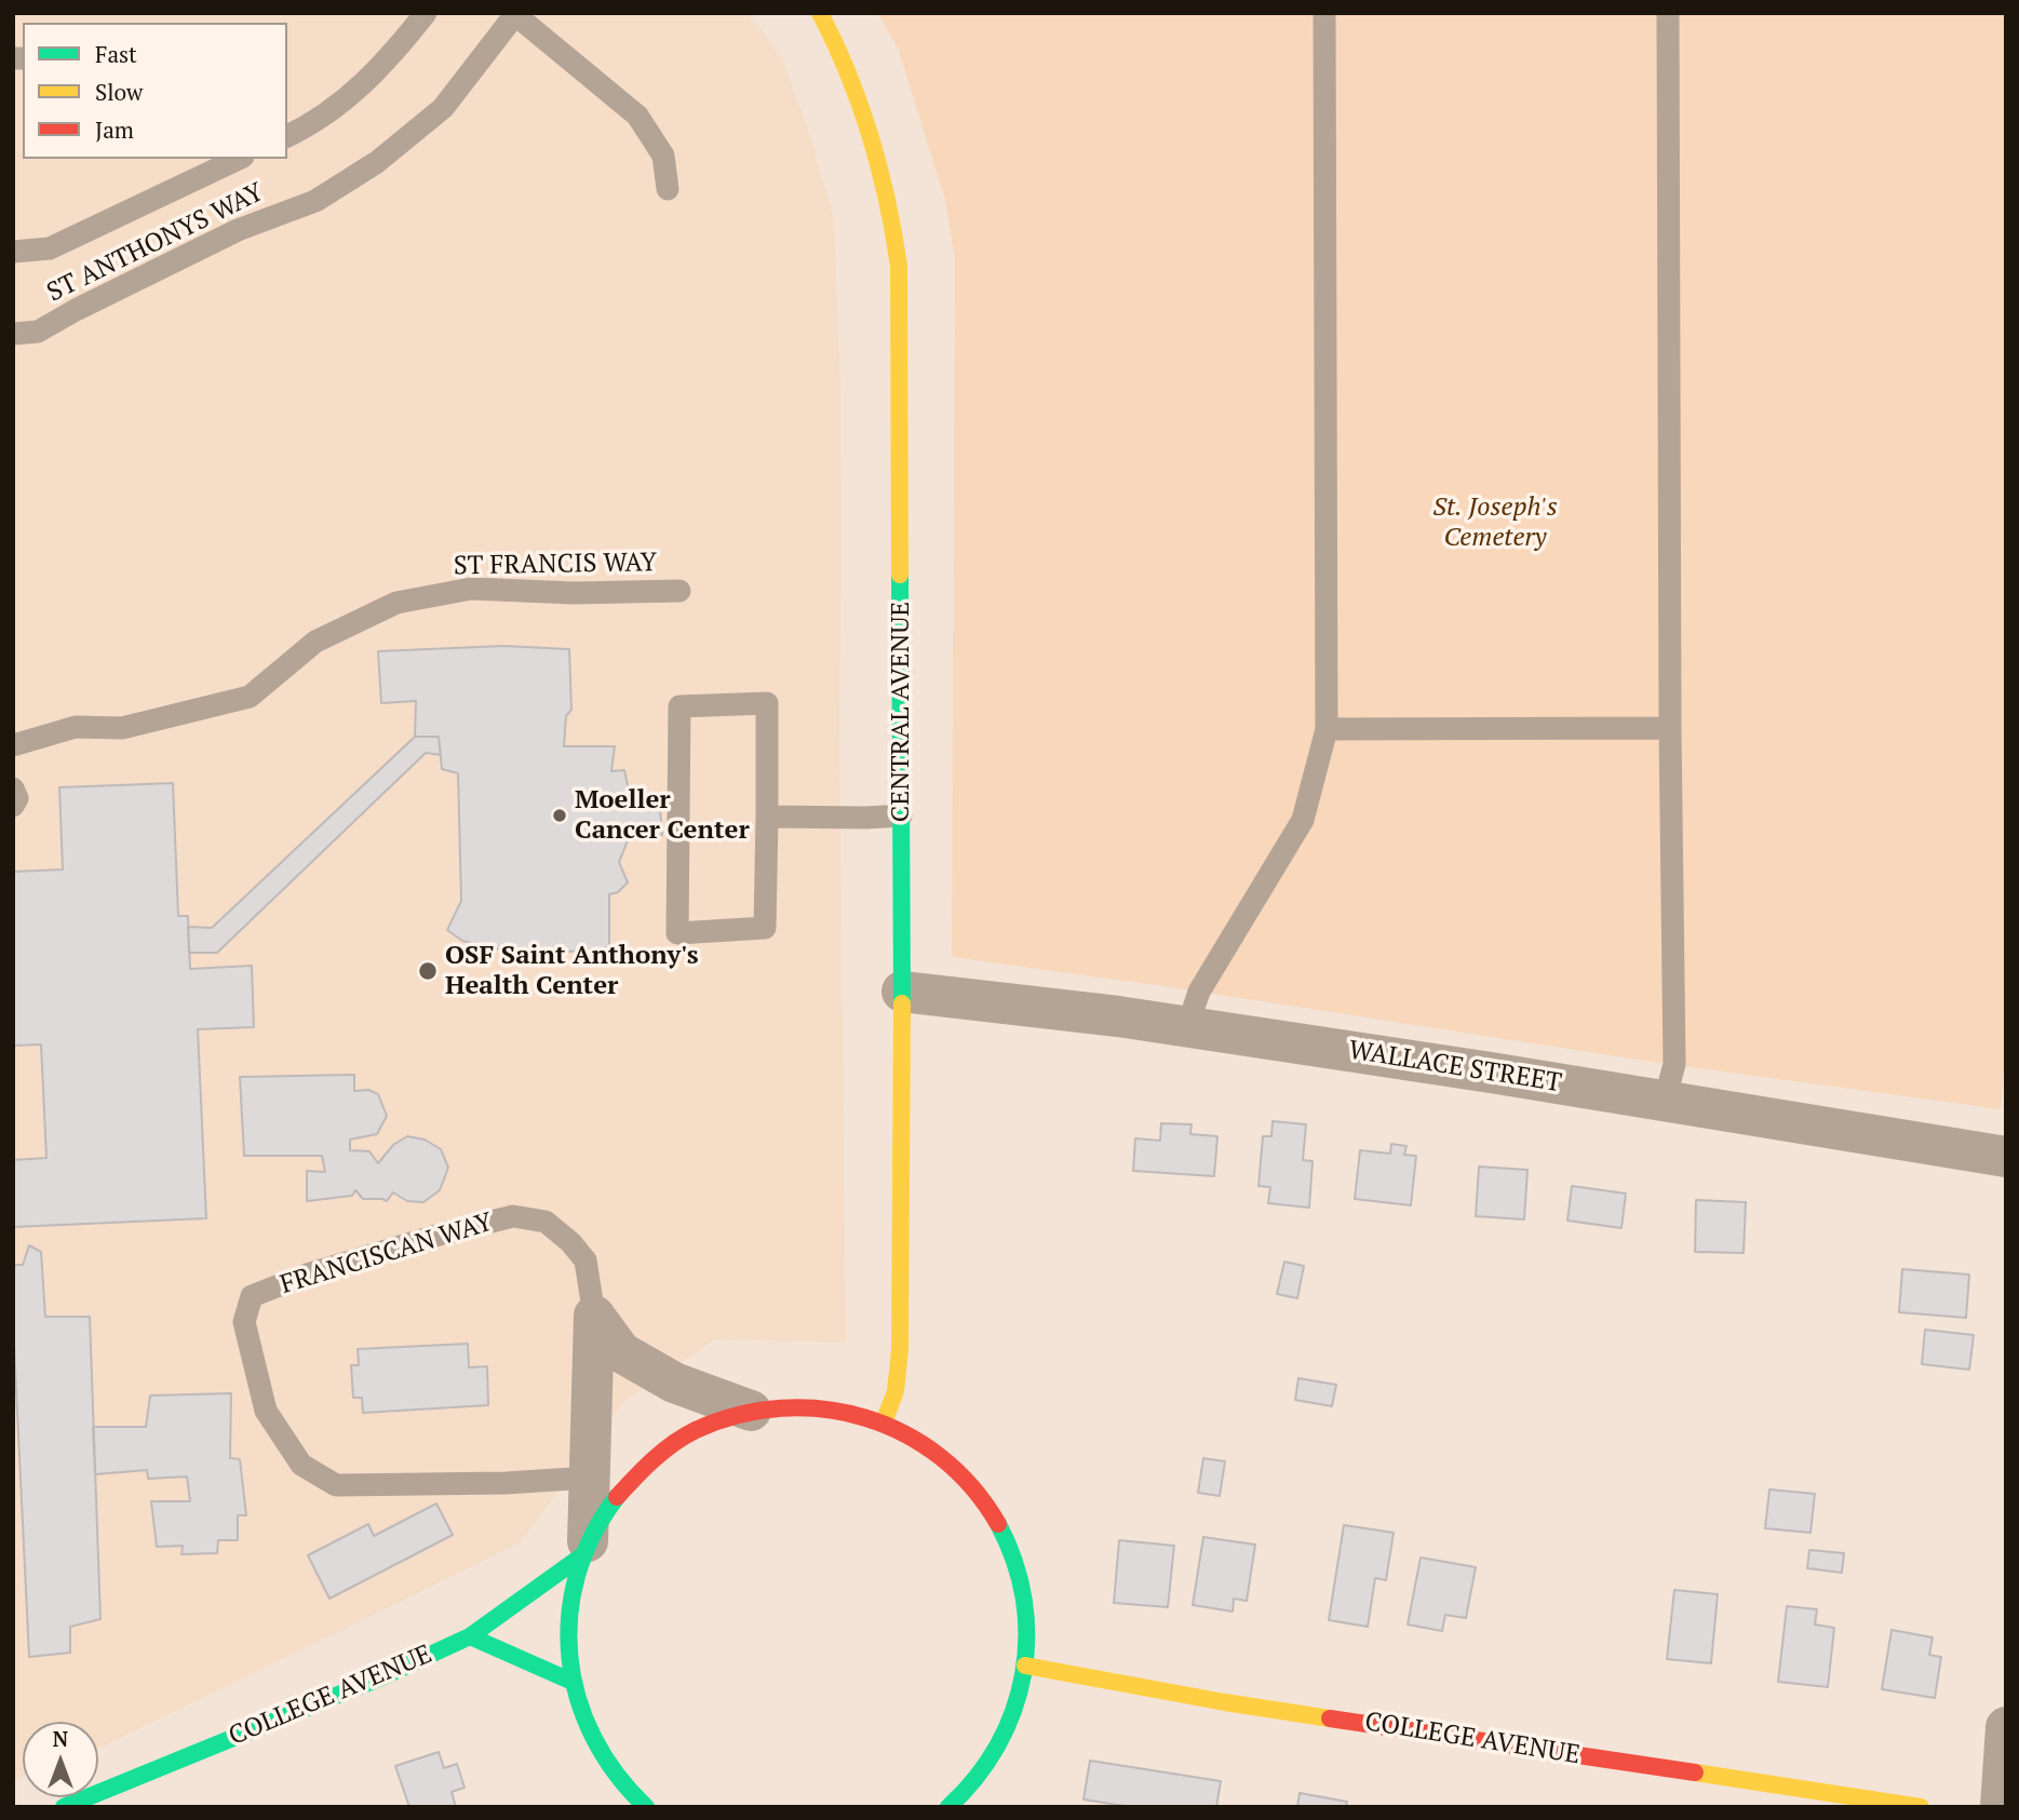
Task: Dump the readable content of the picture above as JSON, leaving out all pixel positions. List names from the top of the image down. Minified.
{"streets":{"main road":["CENTRAL AVENUE","COLLEGE AVENUE"],"street":["WALLACE STREET","FRANCISCAN WAY"],"lane":["ST ANTHONYS WAY","ST FRANCIS WAY"]},"crossings":[["CENTRAL AVENUE","WALLACE STREET"],["FRANCISCAN WAY","COLLEGE AVENUE"]],"parks":["St. Joseph's Cemetery"],"places":["Moeller Cancer Center","OSF Saint Anthony's Health Center"],"legend":["Fast","Slow","Jam"],"north":"top"}
